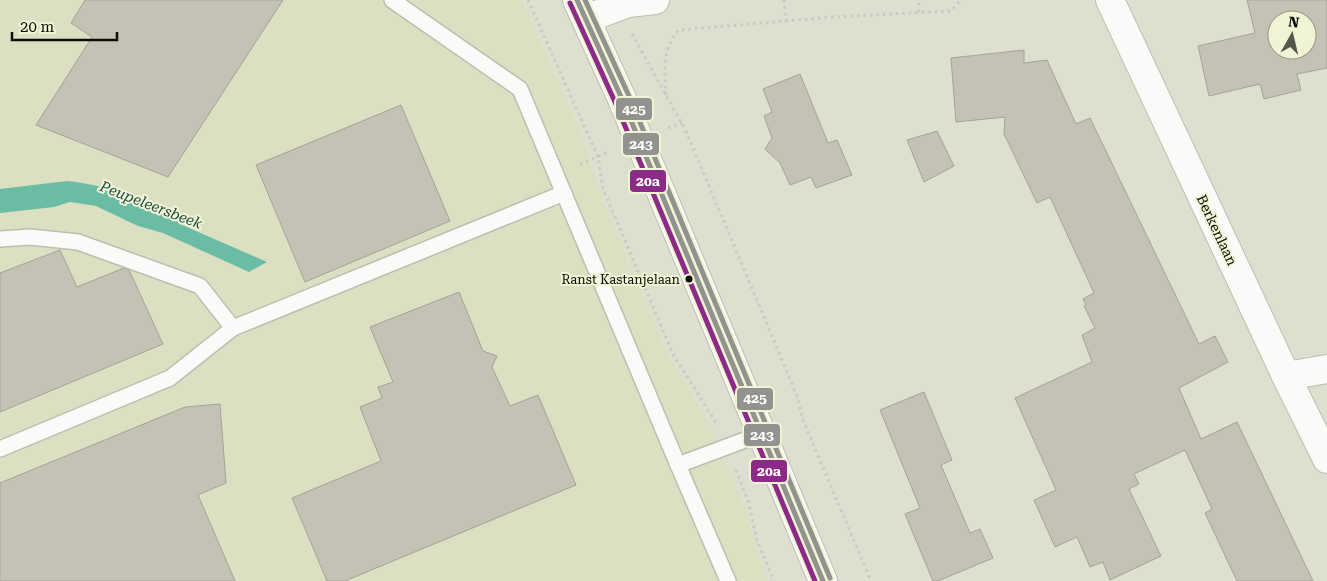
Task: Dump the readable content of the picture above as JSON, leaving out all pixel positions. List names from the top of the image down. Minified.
{"streets":{"street":["Berkenlaan"]},"water":["Peupeleersbeek"],"places":["Ranst Kastanjelaan"],"lines":["transit line 243","transit line 425","transit line 20a"],"scale_bar":"20 m","north":"top"}
